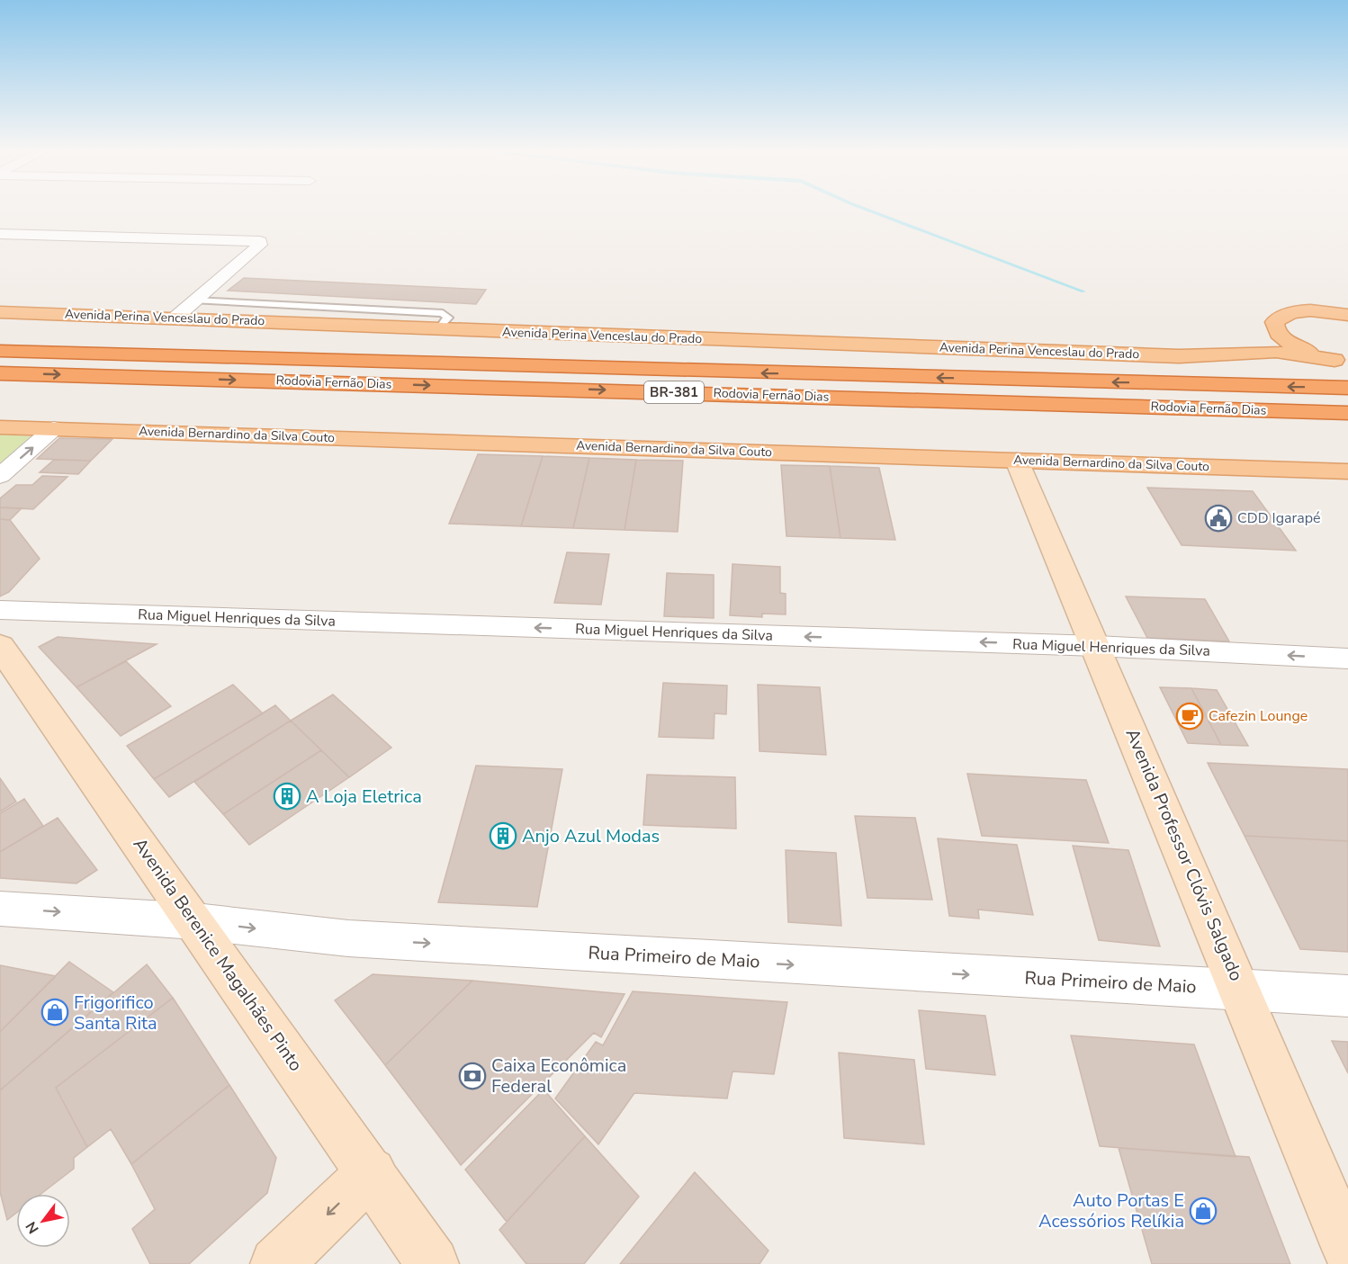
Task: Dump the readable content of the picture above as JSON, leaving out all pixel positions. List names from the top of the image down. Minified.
{"streets":{"highway":["Rodovia Fernão Dias","BR-381"],"main road":["Avenida Perina Venceslau do Prado","Avenida Bernardino da Silva Couto","Avenida Professor Clóvis Salgado","Avenida Berenice Magalhães Pinto"],"street":["Rua Miguel Henriques da Silva","Rua Primeiro de Maio"]},"crossings":[["Avenida Bernardino da Silva Couto","Avenida Professor Clóvis Salgado"],["Rua Miguel Henriques da Silva","Avenida Professor Clóvis Salgado"],["Avenida Professor Clóvis Salgado","Rua Primeiro de Maio"],["Avenida Berenice Magalhães Pinto","Rua Primeiro de Maio"]],"one_way":["Rua Miguel Henriques da Silva","Rua Primeiro de Maio"],"places":{"public building":["CDD Igarapé"],"cafe":["Cafezin Lounge"],"building":["A Loja Eletrica","Anjo Azul Modas"],"shop":["Frigorifico Santa Rita","Auto Portas E Acessórios Relíkia"],"bank":["Caixa Econômica Federal"]},"north":"bottom left"}
